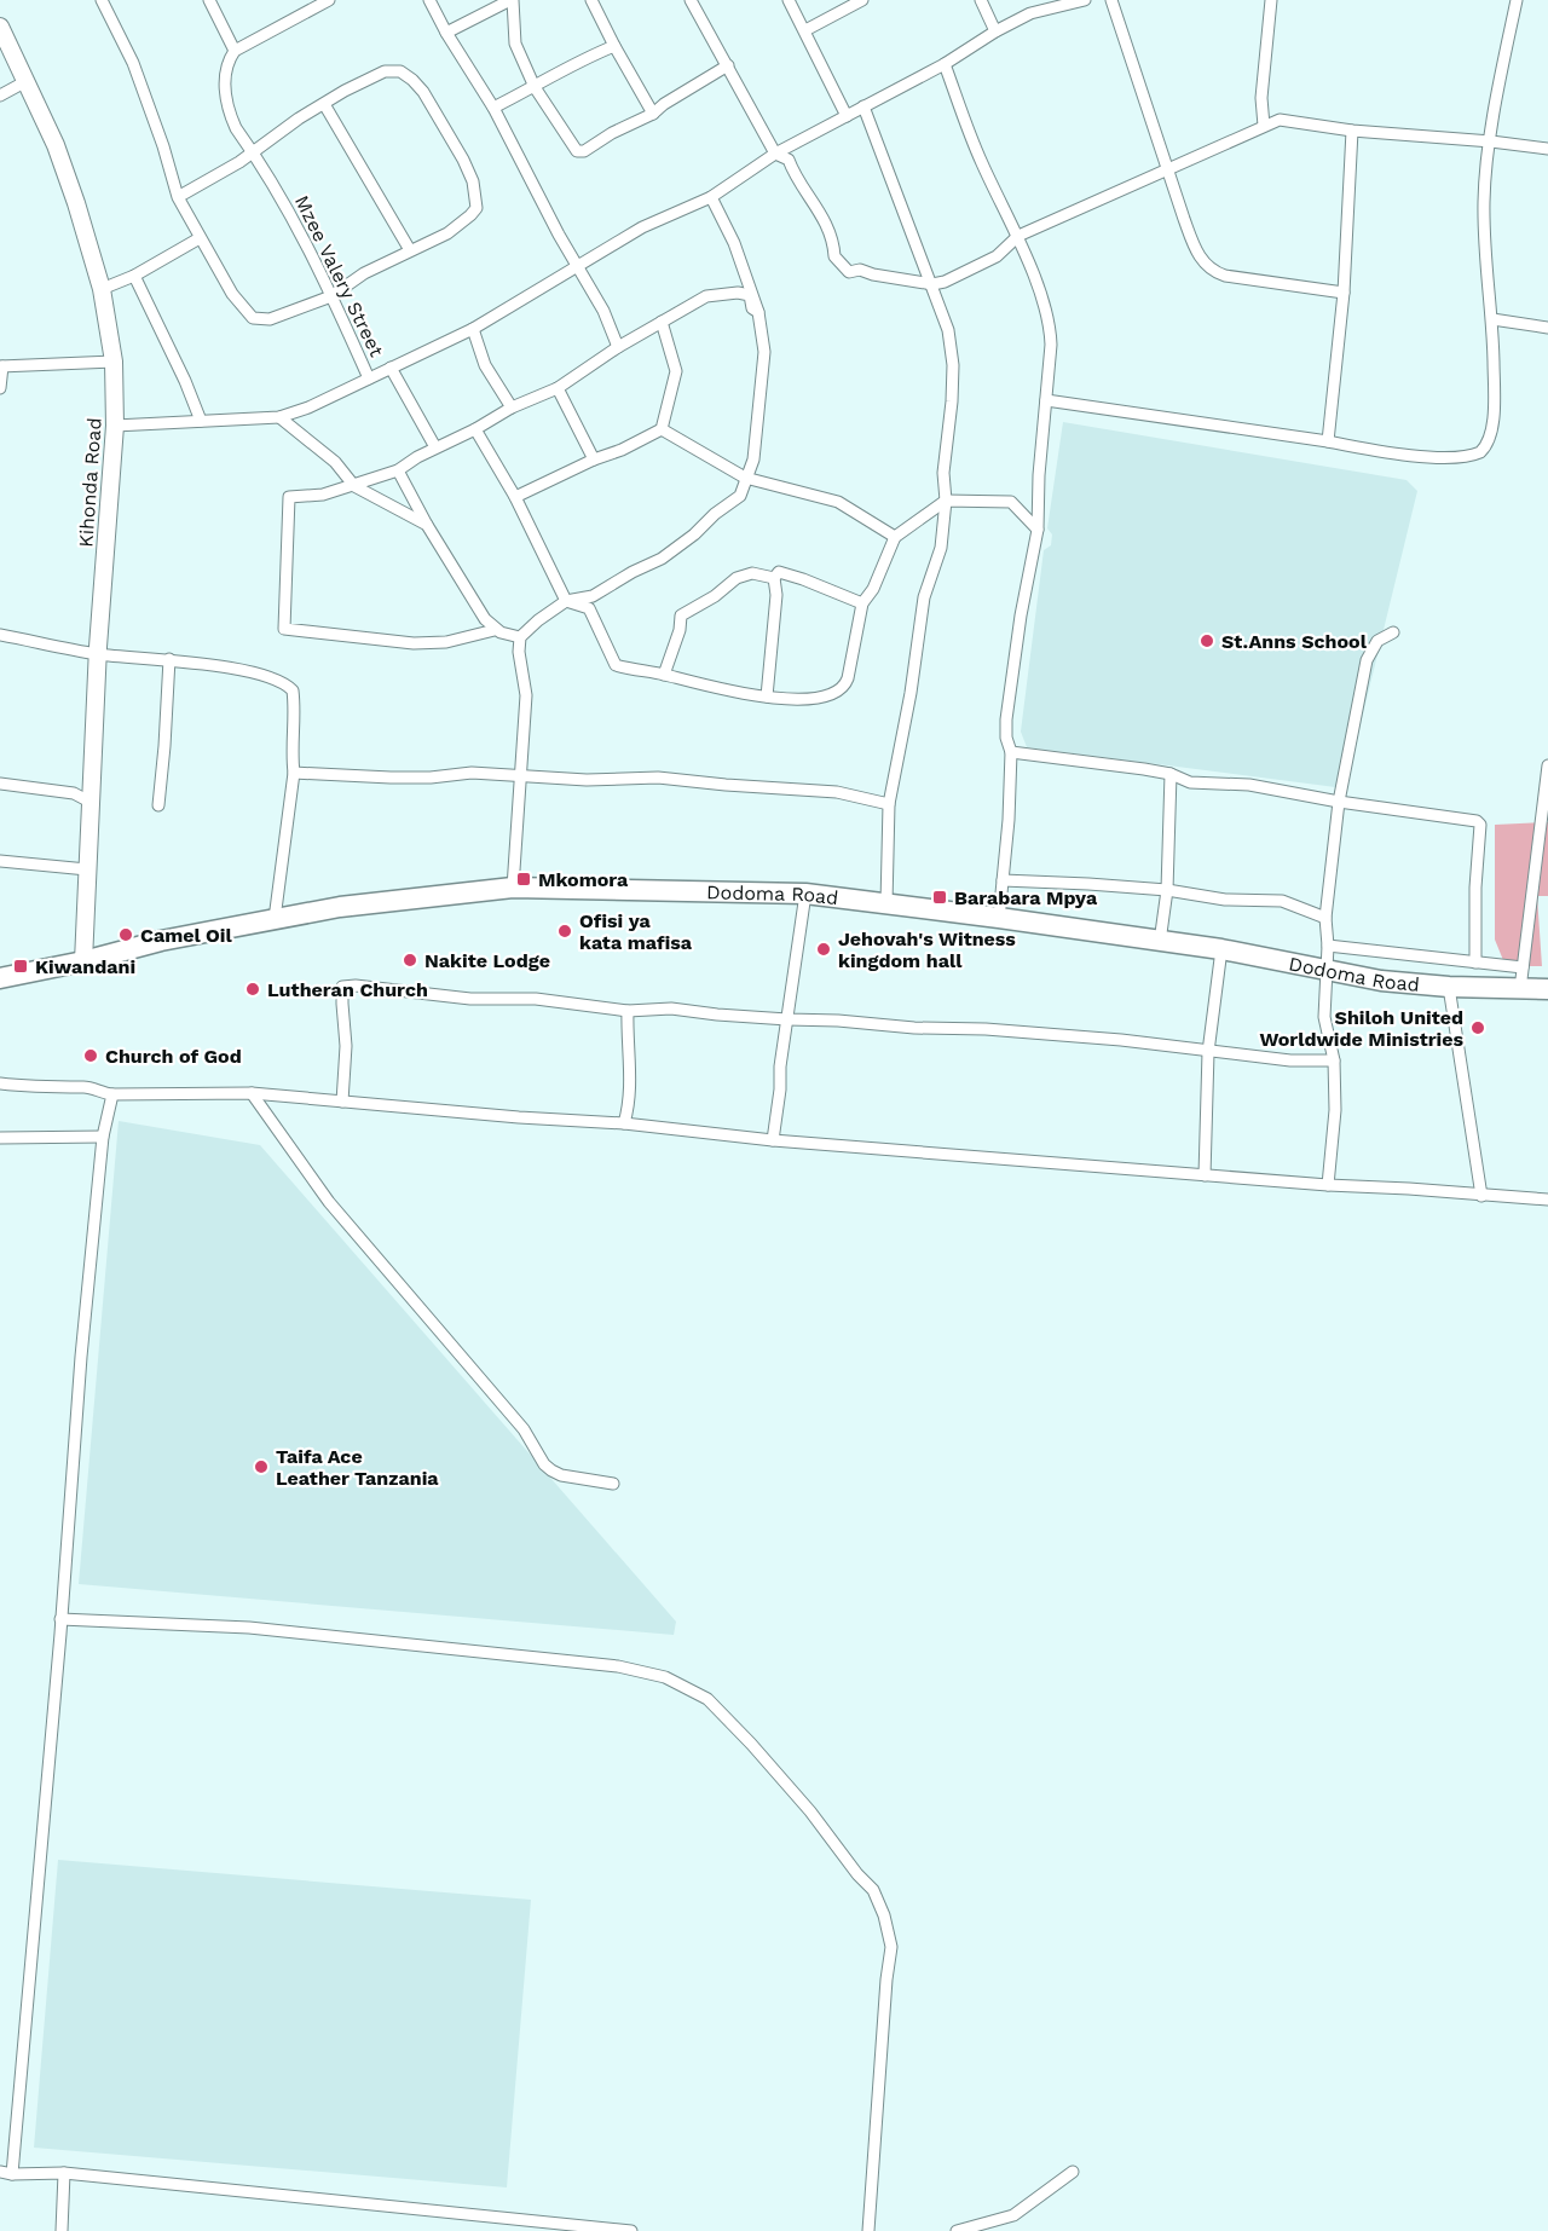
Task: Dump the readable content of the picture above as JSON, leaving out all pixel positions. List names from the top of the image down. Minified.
{"streets":{"highway":["Dodoma Road"],"street":["Mzee Valery Street","Kihonda Road"]},"crossings":[["Kihonda Road","Dodoma Road"]],"places":{"other":["St.Anns School","Ofisi ya kata mafisa","Camel Oil","Jehovah's Witness kingdom hall","Nakite Lodge","Lutheran Church","Shiloh United Worldwide Ministries","Church of God","Taifa Ace Leather Tanzania"],"transit":["Mkomora","Barabara Mpya","Kiwandani"]}}
